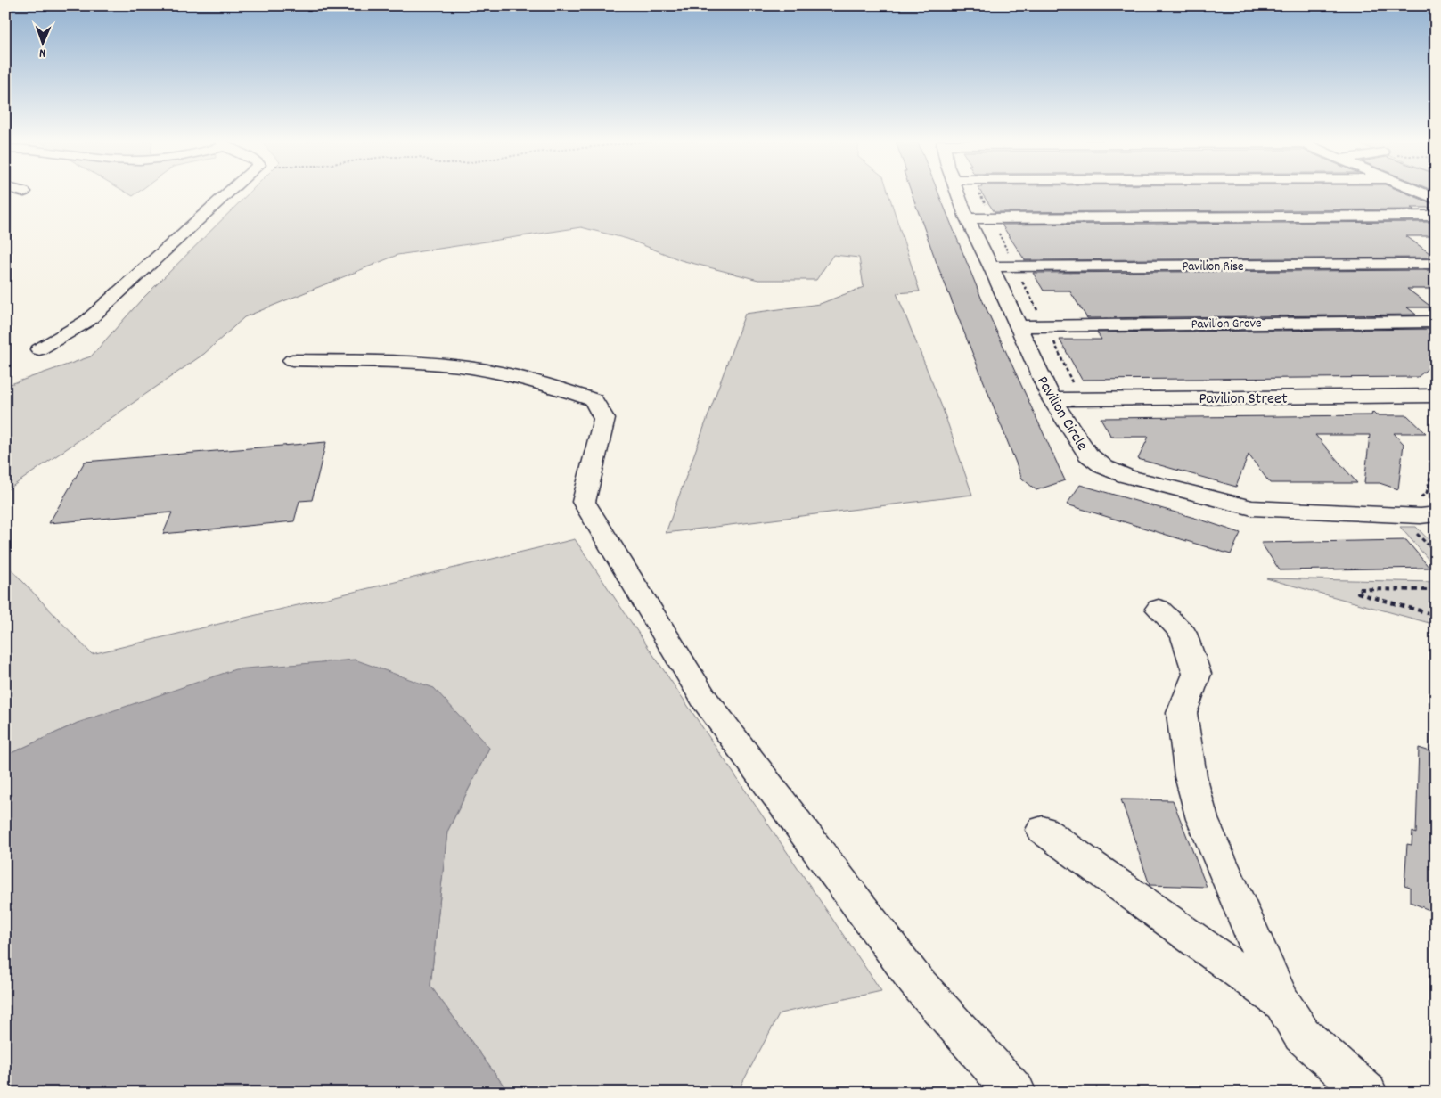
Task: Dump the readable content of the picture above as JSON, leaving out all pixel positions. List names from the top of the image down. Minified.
{"streets":{"street":["Pavilion Rise","Pavilion Grove","Pavilion Street","Pavilion Circle"]},"crossings":[["Pavilion Rise","Pavilion Circle"],["Pavilion Grove","Pavilion Circle"],["Pavilion Street","Pavilion Circle"]],"north":"bottom"}
